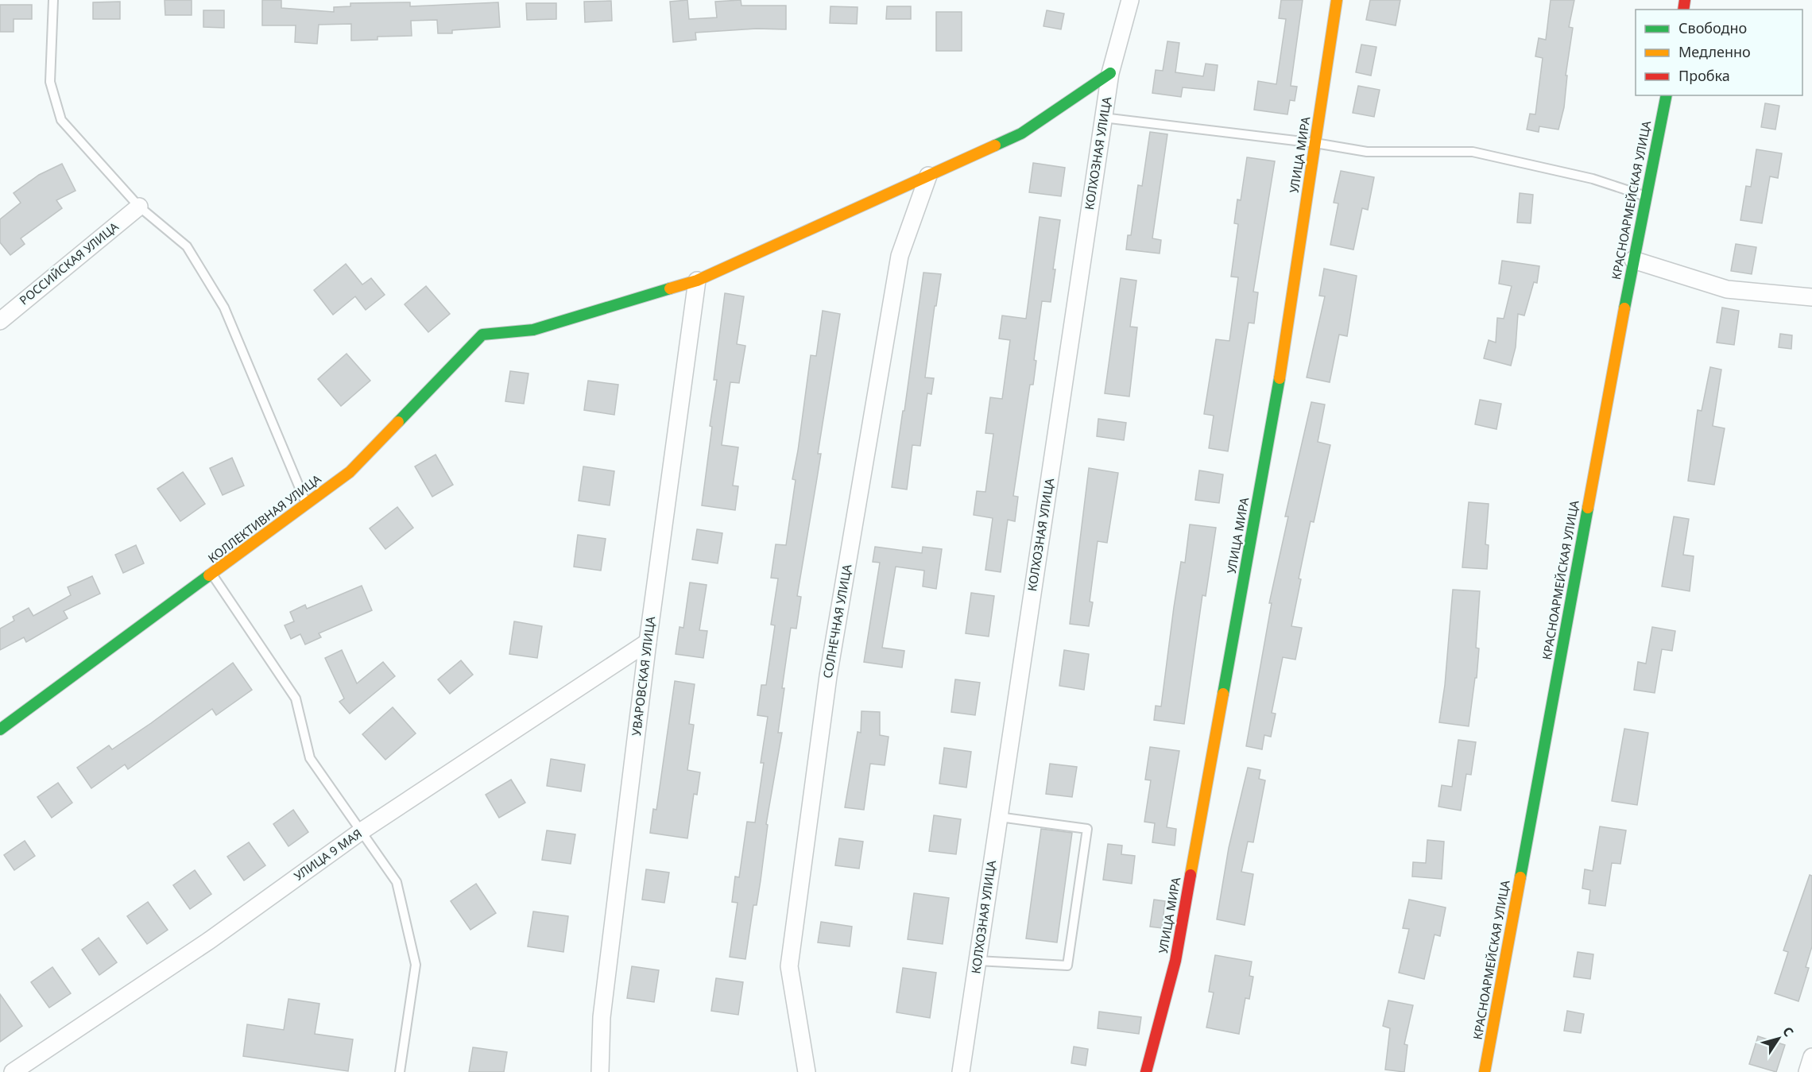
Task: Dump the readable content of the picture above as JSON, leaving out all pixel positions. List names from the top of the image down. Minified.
{"streets":{"street":["КОЛХОЗНАЯ УЛИЦА","УЛИЦА МИРА","КРАСНОАРМЕЙСКАЯ УЛИЦА","РОССИЙСКАЯ УЛИЦА","КОЛЛЕКТИВНАЯ УЛИЦА","СОЛНЕЧНАЯ УЛИЦА","УВАРОВСКАЯ УЛИЦА","УЛИЦА 9 МАЯ"]},"crossings":[["КОЛХОЗНАЯ УЛИЦА","КОЛЛЕКТИВНАЯ УЛИЦА"],["КОЛЛЕКТИВНАЯ УЛИЦА","СОЛНЕЧНАЯ УЛИЦА"],["КОЛЛЕКТИВНАЯ УЛИЦА","УВАРОВСКАЯ УЛИЦА"],["УВАРОВСКАЯ УЛИЦА","УЛИЦА 9 МАЯ"]],"legend":["Свободно","Медленно","Пробка"],"north":"top right"}
